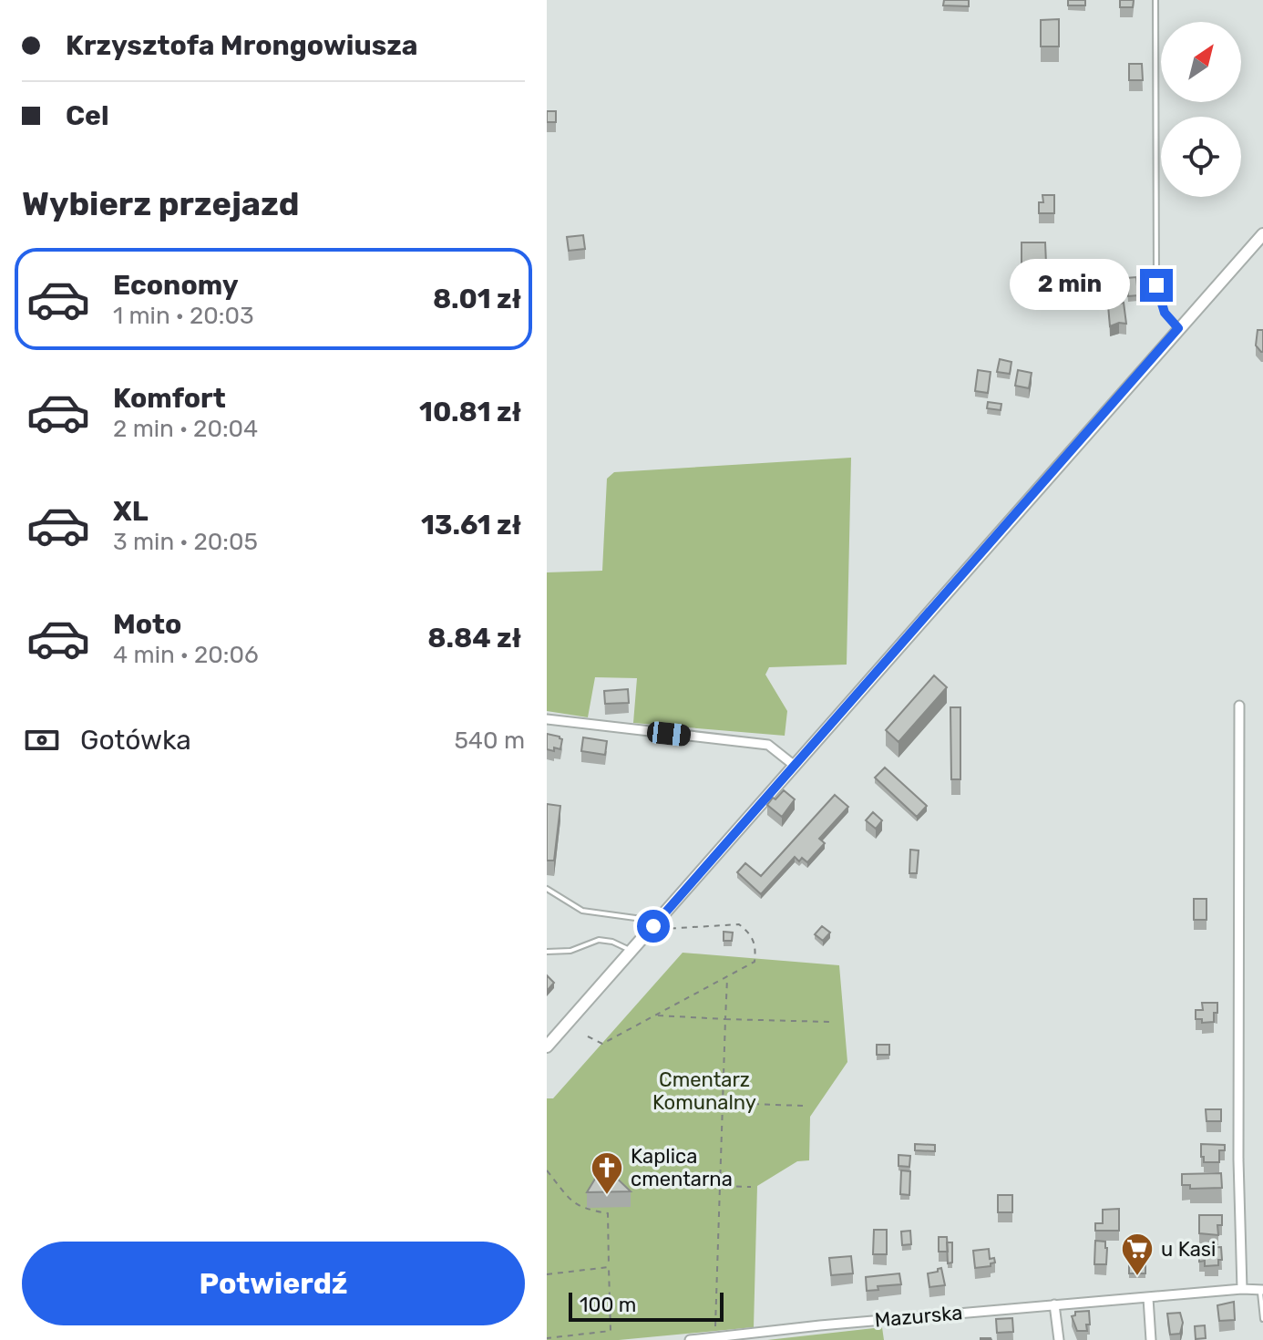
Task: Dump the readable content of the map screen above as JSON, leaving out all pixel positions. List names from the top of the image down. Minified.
{"streets":{"street":["Mazurska"]},"parks":["Cmentarz Komunalny"],"places":{"church":["Kaplica cmentarna"],"supermarket":["u Kasi"]},"scale_bar":"100 m","north":"top right","page":{"banner":["Krzysztofa Mrongowiusza","Cel"],"heading":"Wybierz przejazd","list":[{"name":"Economy","note":"1 min · 20:03","value":"8.01 zł"},{"name":"Komfort","note":"2 min · 20:04","value":"10.81 zł"},{"name":"XL","note":"3 min · 20:05","value":"13.61 zł"},{"name":"Moto","note":"4 min · 20:06","value":"8.84 zł"}],"bubble":"2 min","pay":["Gotówka","540 m"],"buttons":"Potwierdź","scale":"100 m"}}
